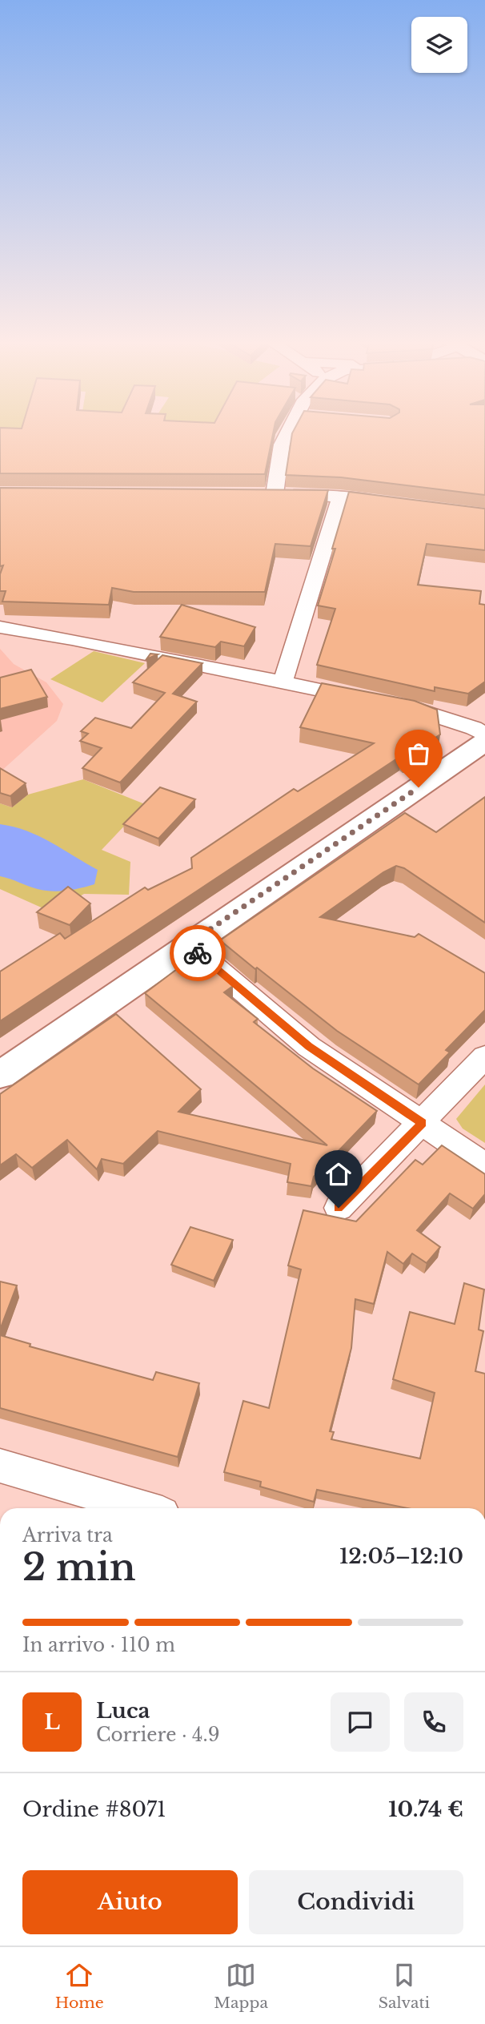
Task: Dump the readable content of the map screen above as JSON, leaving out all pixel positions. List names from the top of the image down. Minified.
{"page":{"heading":["2 min","Arriva tra","12:05–12:10"],"panel":["Luca","Corriere · 4.9","Ordine #8071","10.74 €"],"bar":"In arrivo · 110 m","round":"L","buttons":["Aiuto","Condividi"],"tabs":["Home","Mappa","Salvati"]}}
